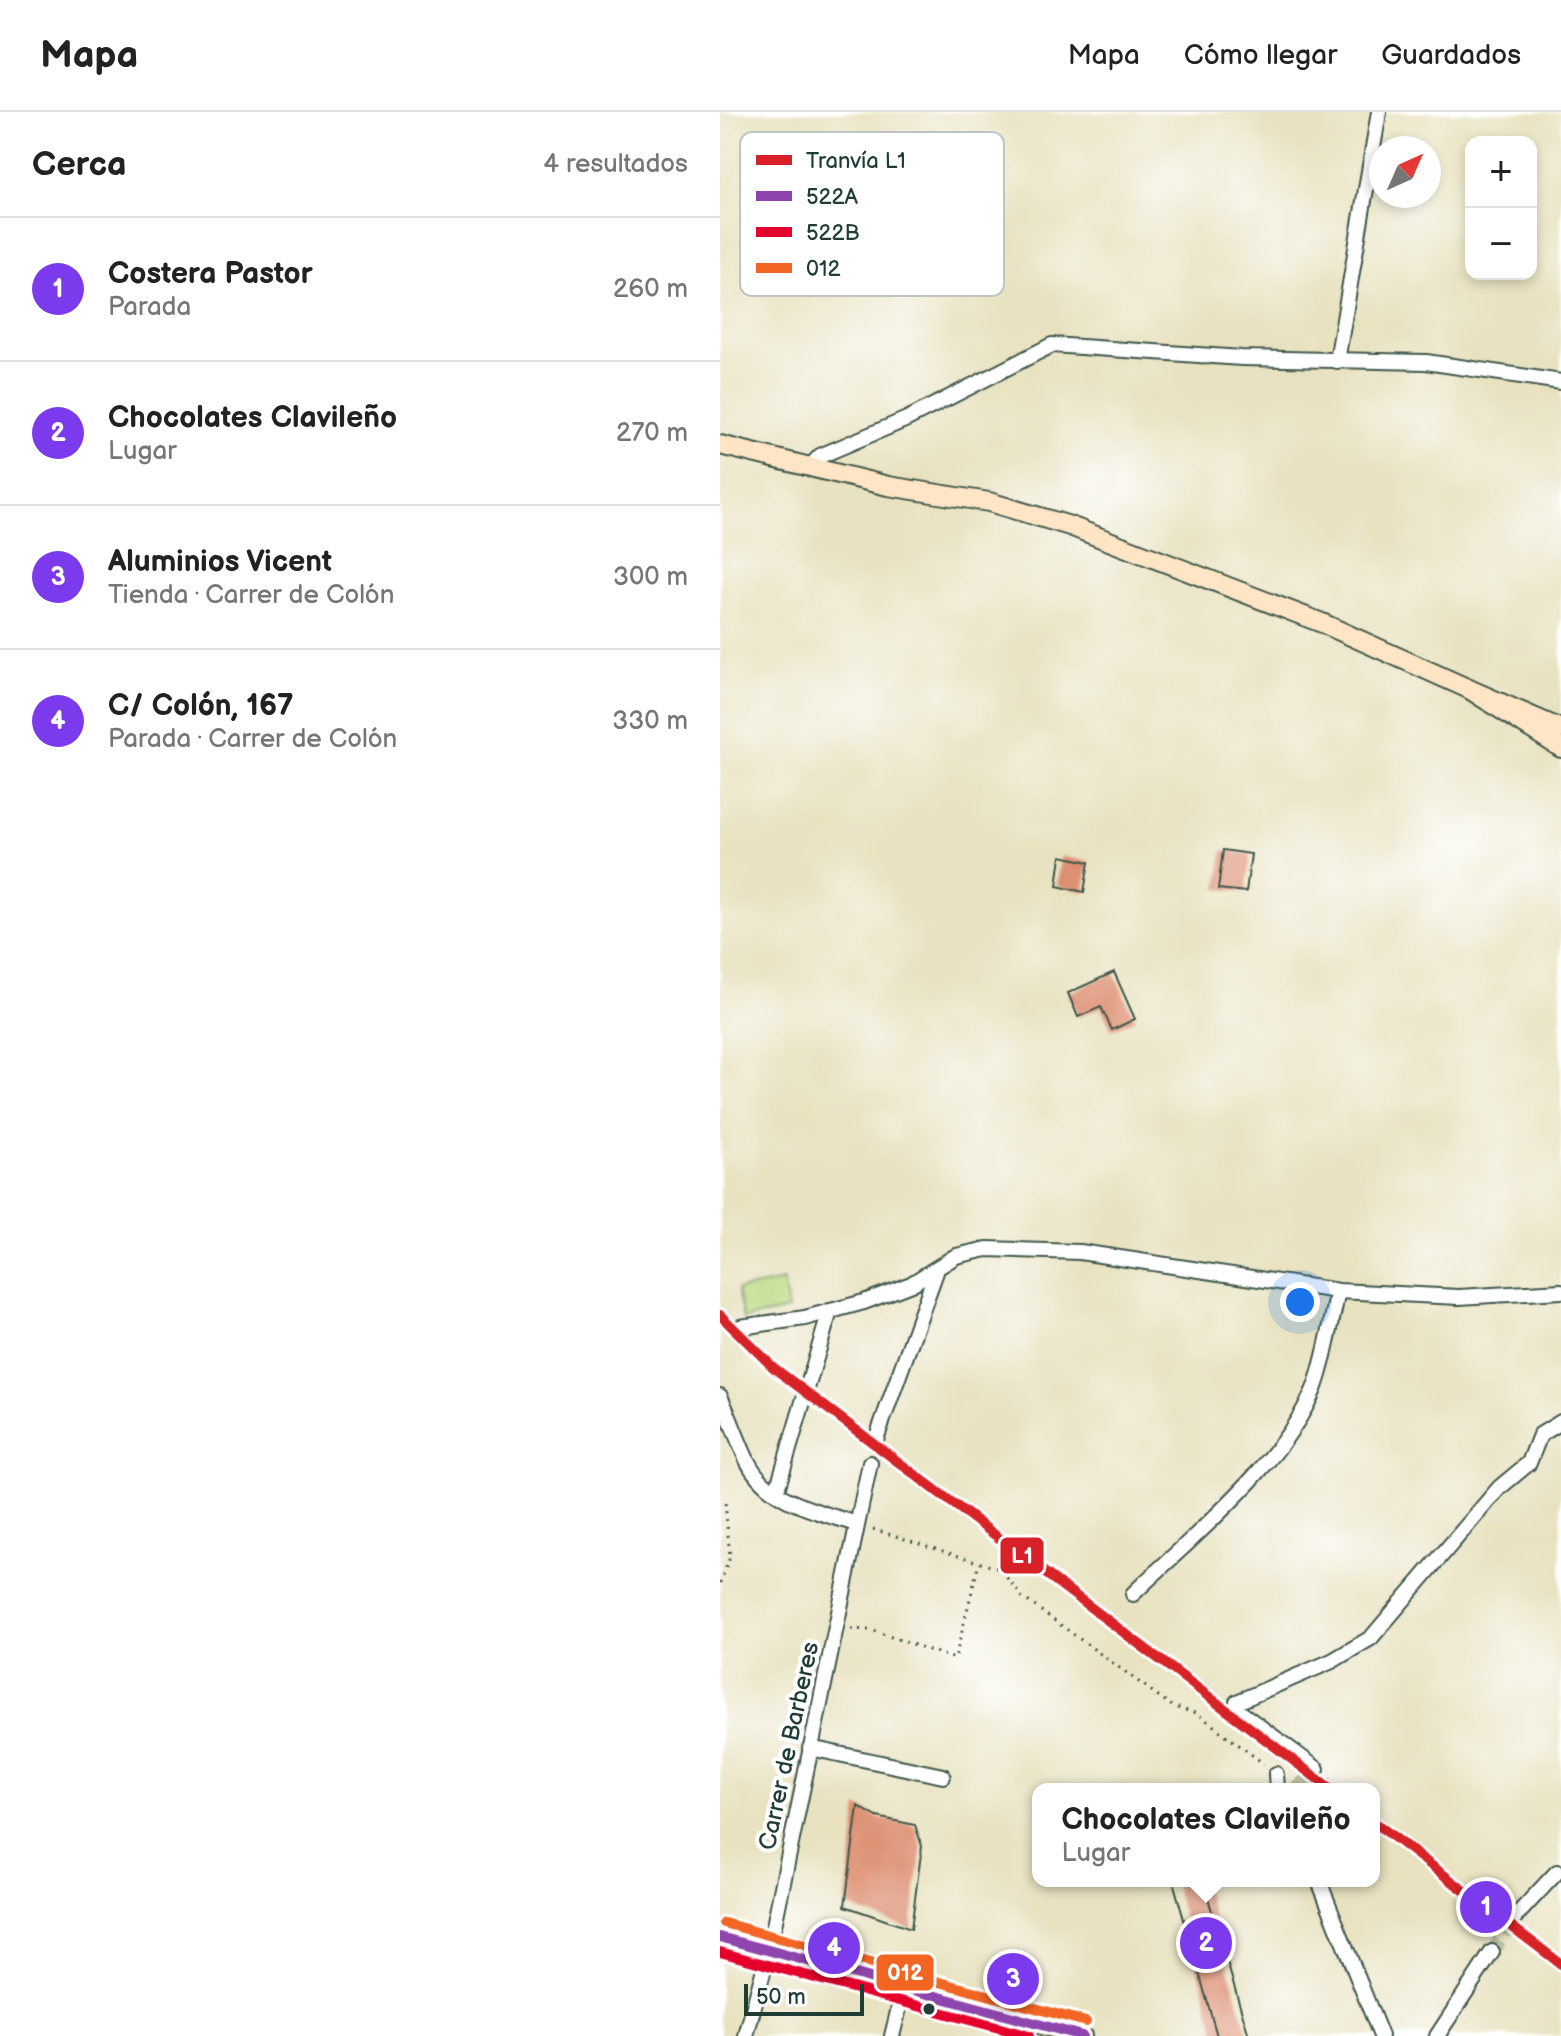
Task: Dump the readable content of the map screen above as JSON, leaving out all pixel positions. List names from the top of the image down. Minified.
{"streets":{"street":["Carrer de Barberes"]},"lines":["tram line L1","transit line 012","transit line 522A","transit line 522B"],"legend":["Tranvía L1","522A","522B","012"],"scale_bar":"50 m","north":"top right","page":{"header":"Mapa","nav":["Mapa","Cómo llegar","Guardados"],"heading":["Cerca","4 resultados"],"map_buttons":["+","−"],"list":[{"mark":"1","name":"Costera Pastor","note":"Parada","value":"260 m"},{"mark":"2","name":"Chocolates Clavileño","note":"Lugar","value":"270 m"},{"mark":"3","name":"Aluminios Vicent","note":"Tienda · Carrer de Colón","value":"300 m"},{"mark":"4","name":"C/ Colón, 167","note":"Parada · Carrer de Colón","value":"330 m"}],"popup":["Chocolates Clavileño","Lugar"],"pins":["1","2","4","3"],"scale":"50 m"}}
